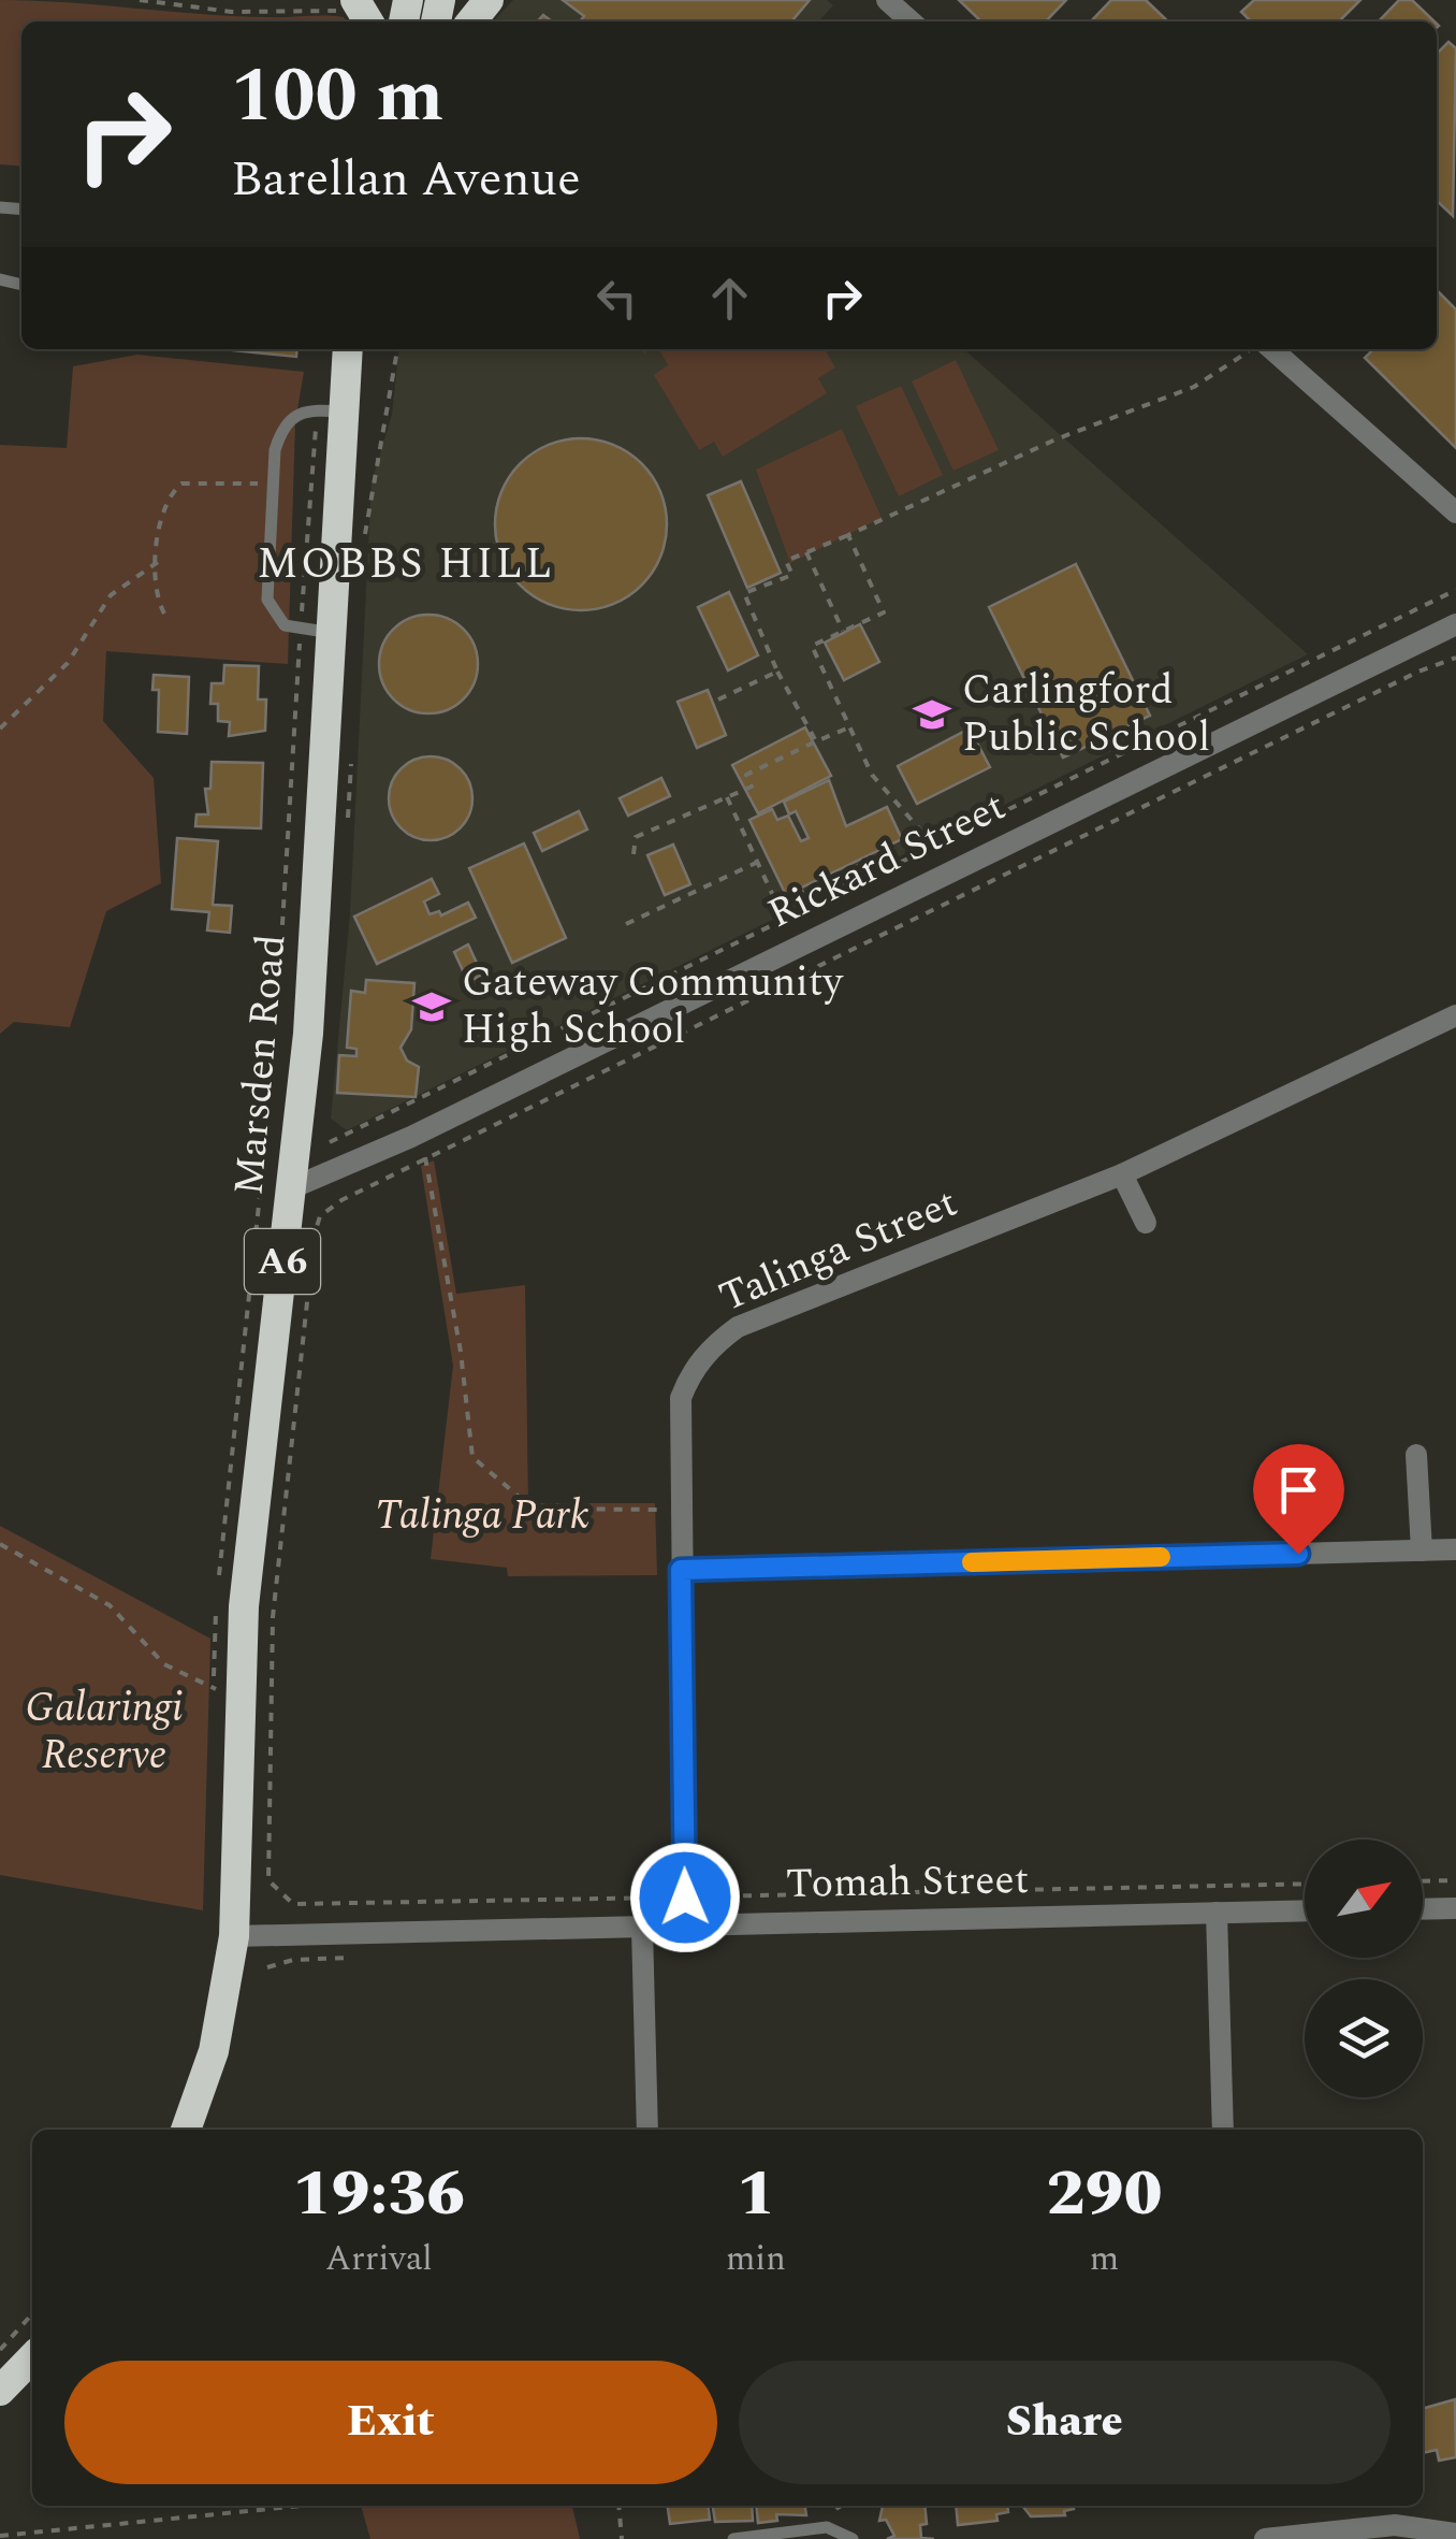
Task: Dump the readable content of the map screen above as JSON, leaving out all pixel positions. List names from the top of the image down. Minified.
{"streets":{"highway":["Marsden Road","A6"],"street":["Rickard Street","Talinga Street","Tomah Street"]},"crossings":[["Rickard Street","Marsden Road"],["Marsden Road","Tomah Street"],["Talinga Street","Tomah Street"]],"districts":["MOBBS HILL"],"parks":["Talinga Park","Galaringi Reserve"],"places":{"school or university":["Carlingford Public School","Gateway Community High School"]},"north":"top right","page":{"turn":["100 m","Barellan Avenue"],"eta":["19:36","Arrival","1","min","290","m"],"buttons":["Exit","Share"]}}
